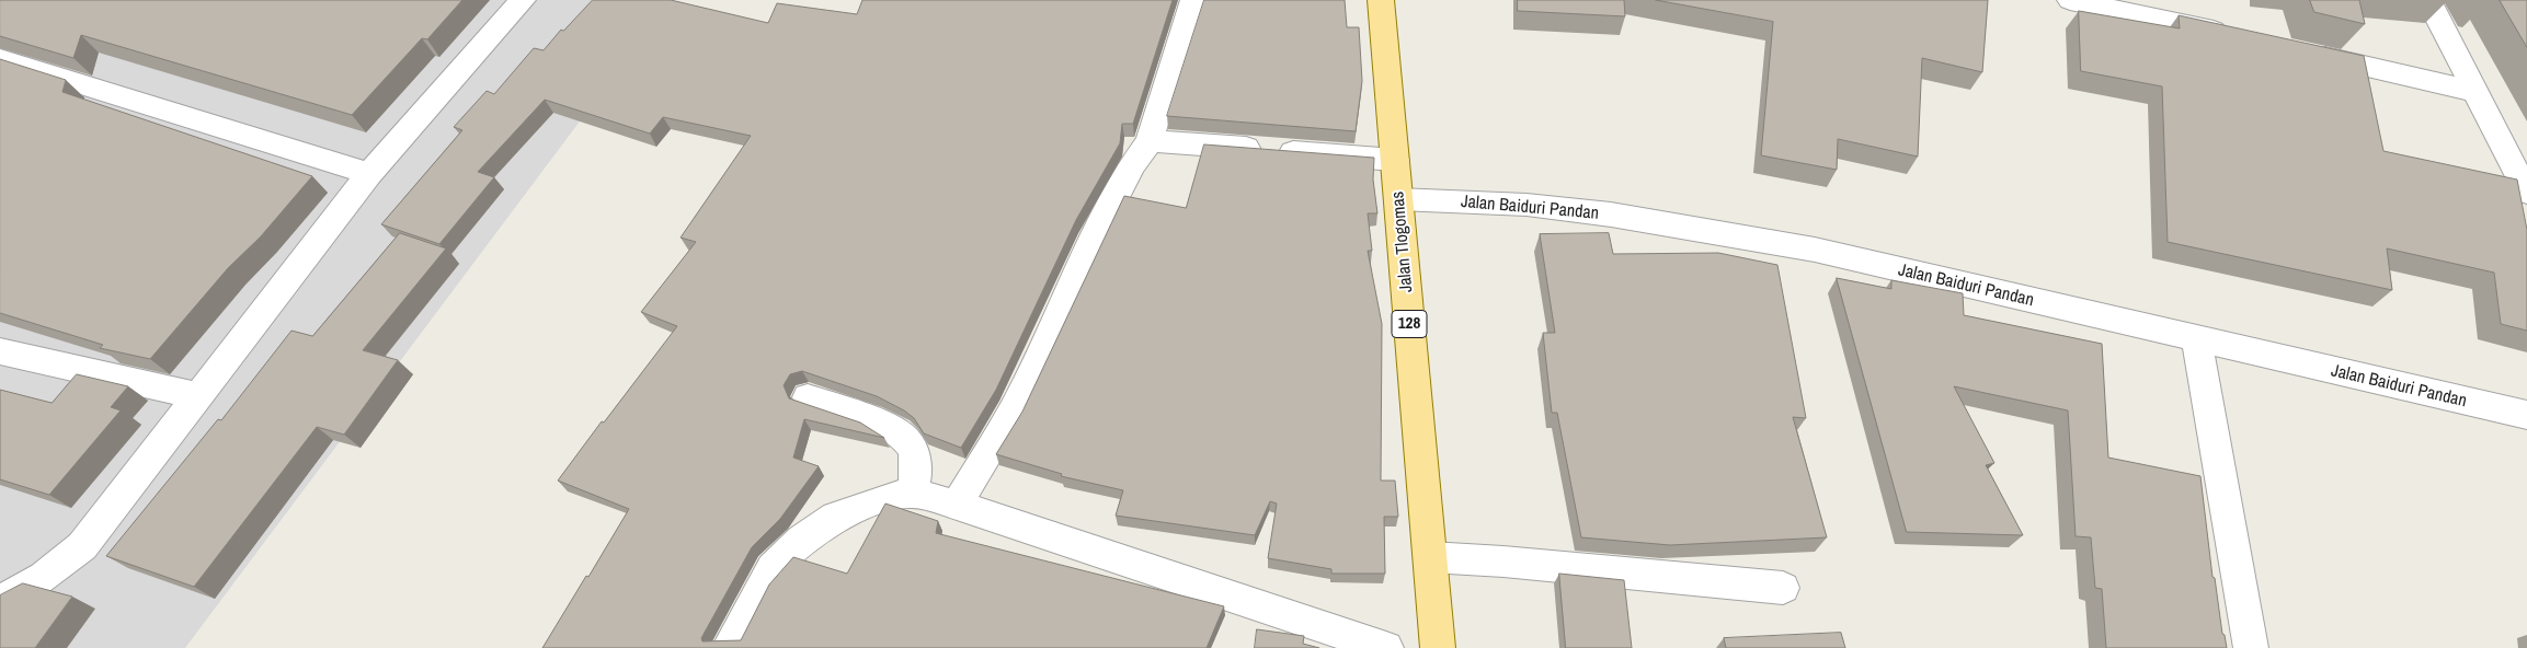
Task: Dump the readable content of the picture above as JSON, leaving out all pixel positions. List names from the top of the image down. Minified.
{"streets":{"main road":["Jalan Tlogomas","128"],"street":["Jalan Baiduri Pandan"]},"crossings":[["Jalan Baiduri Pandan","Jalan Tlogomas"]]}
